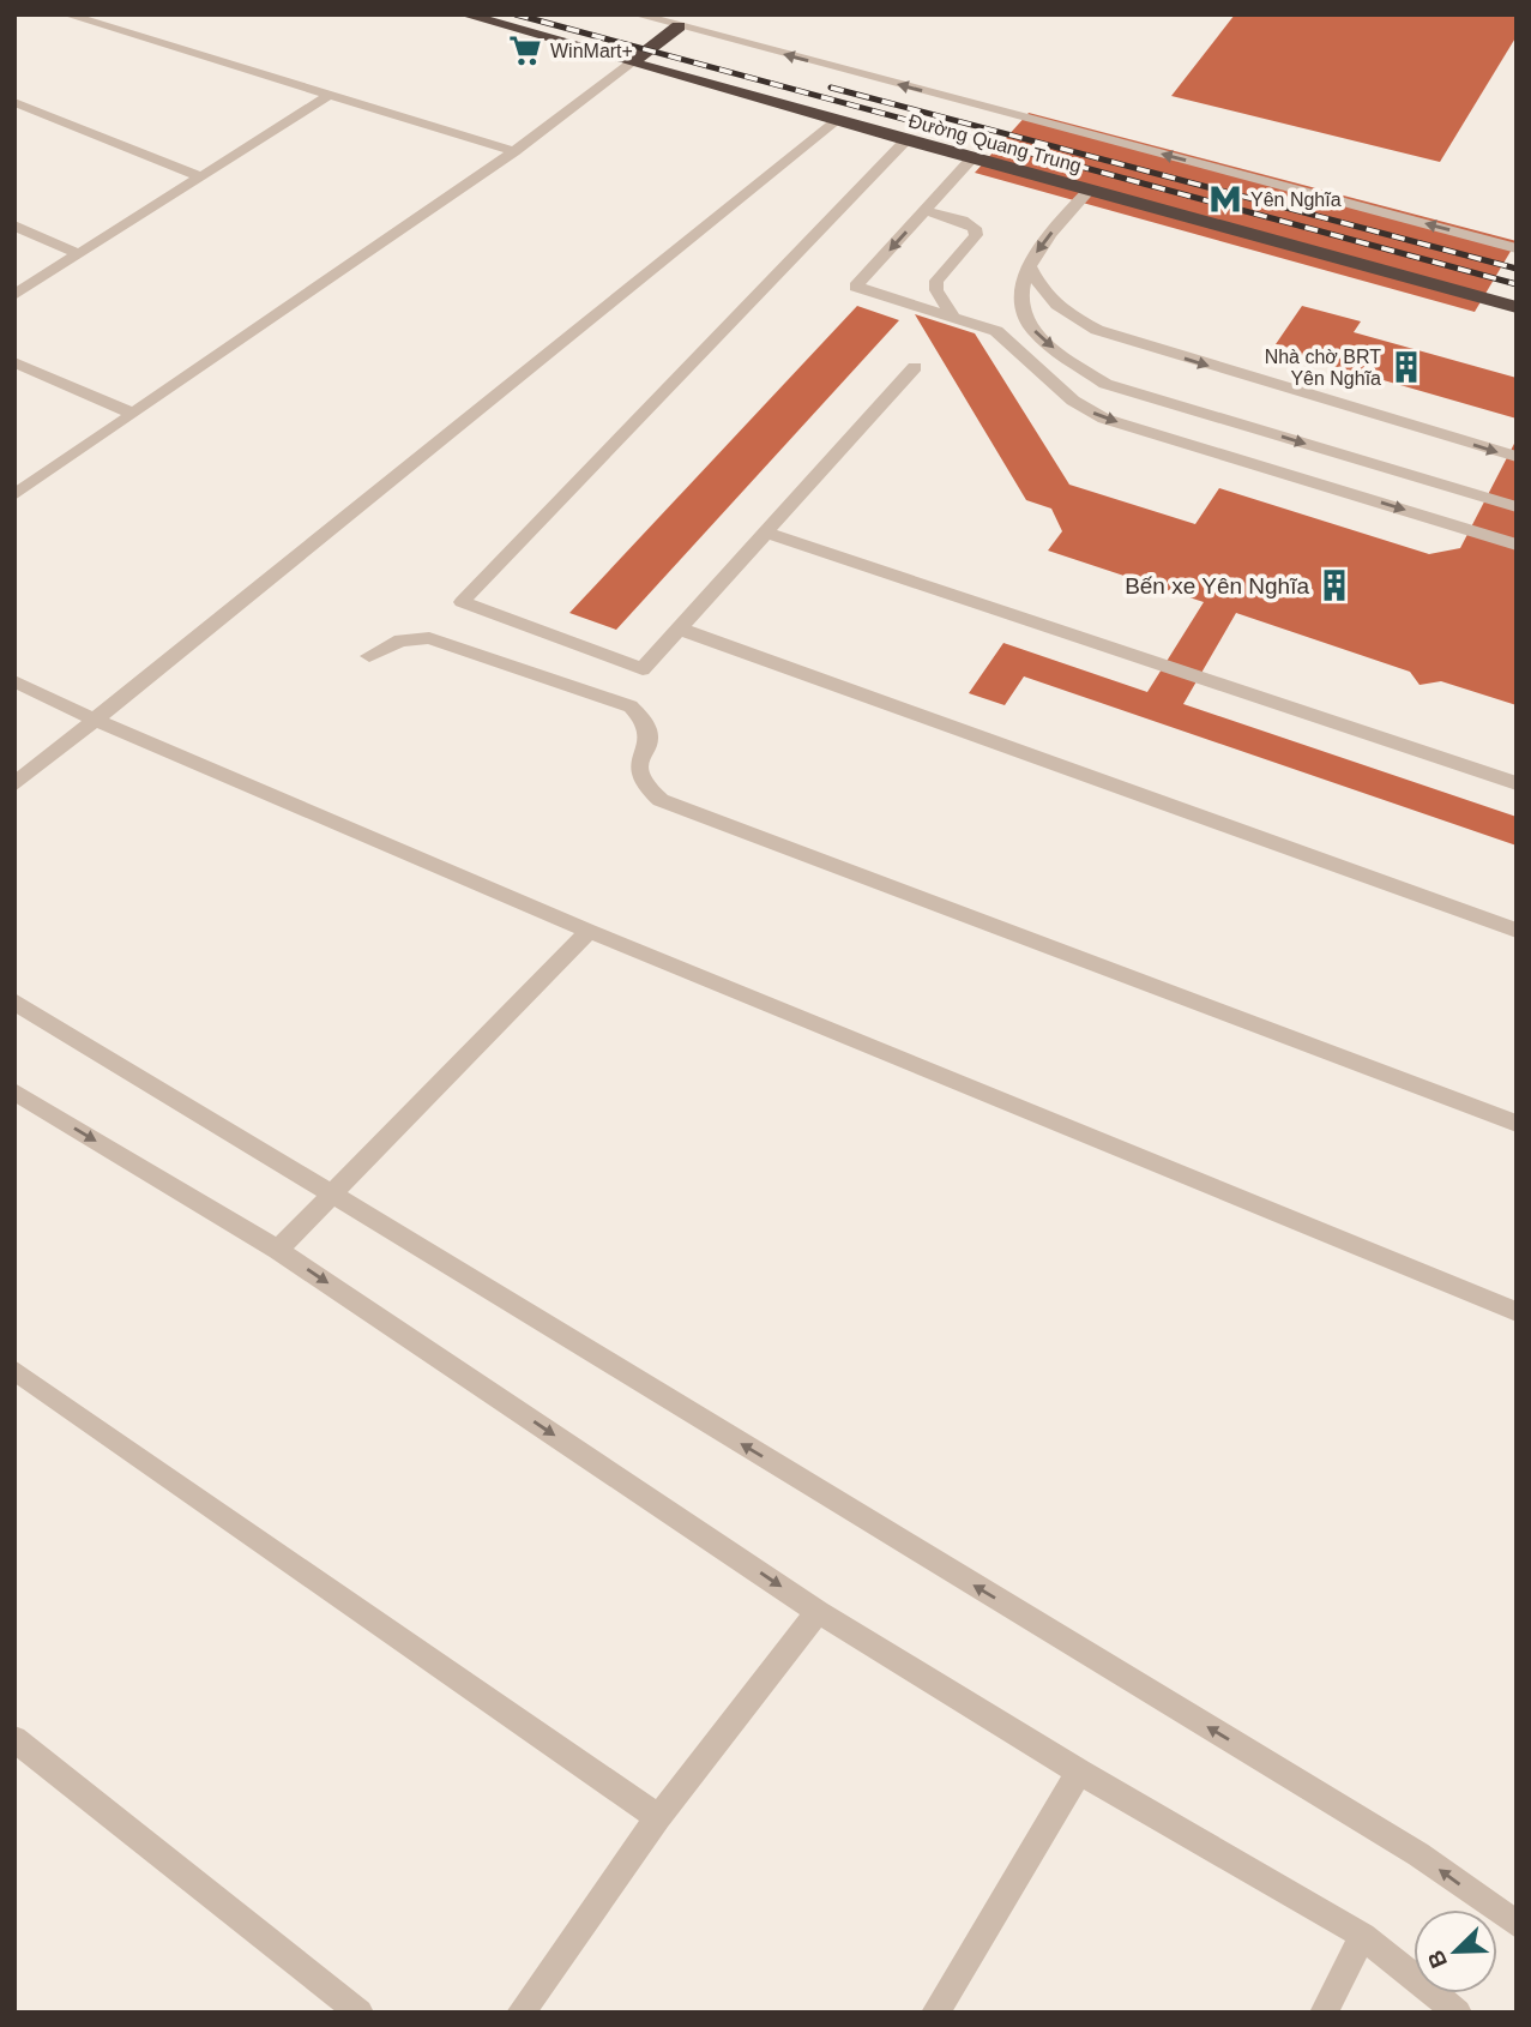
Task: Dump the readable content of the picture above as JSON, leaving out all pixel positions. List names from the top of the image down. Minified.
{"streets":{"highway":["Đường Quang Trung"]},"places":{"supermarket":["WinMart+"],"metro station":["Yên Nghĩa"],"building":["Nhà chờ BRT Yên Nghĩa","Bến xe Yên Nghĩa"]},"north":"bottom left"}
